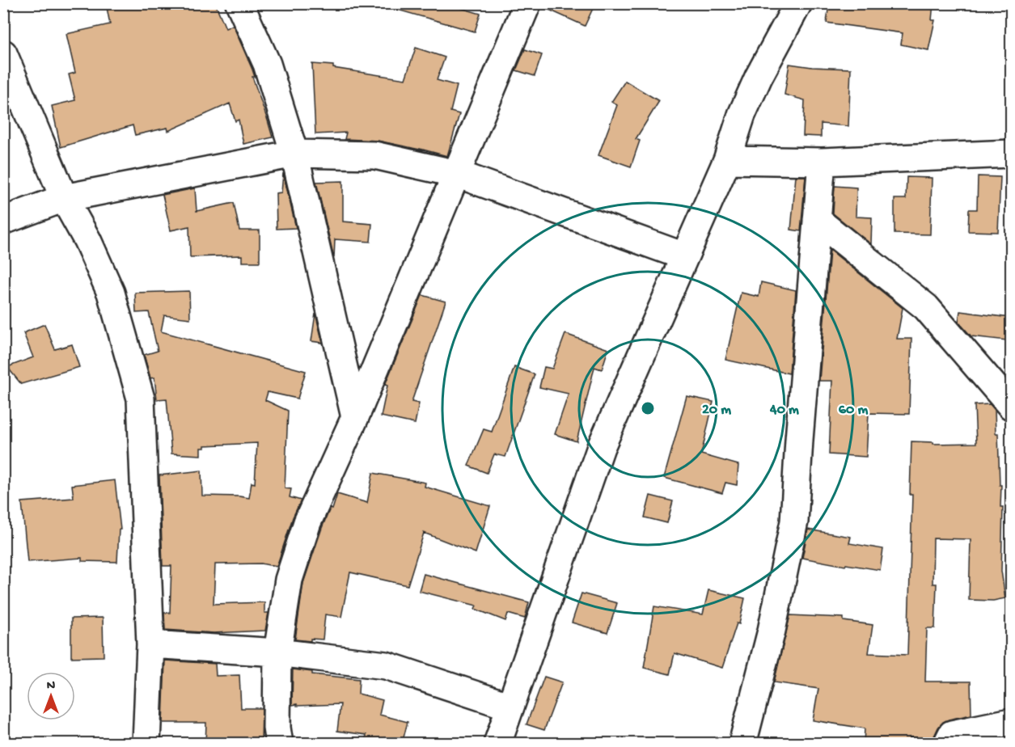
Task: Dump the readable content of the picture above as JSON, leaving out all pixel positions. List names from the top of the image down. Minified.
{"north":"top","rings":["20 m","40 m","60 m"]}
